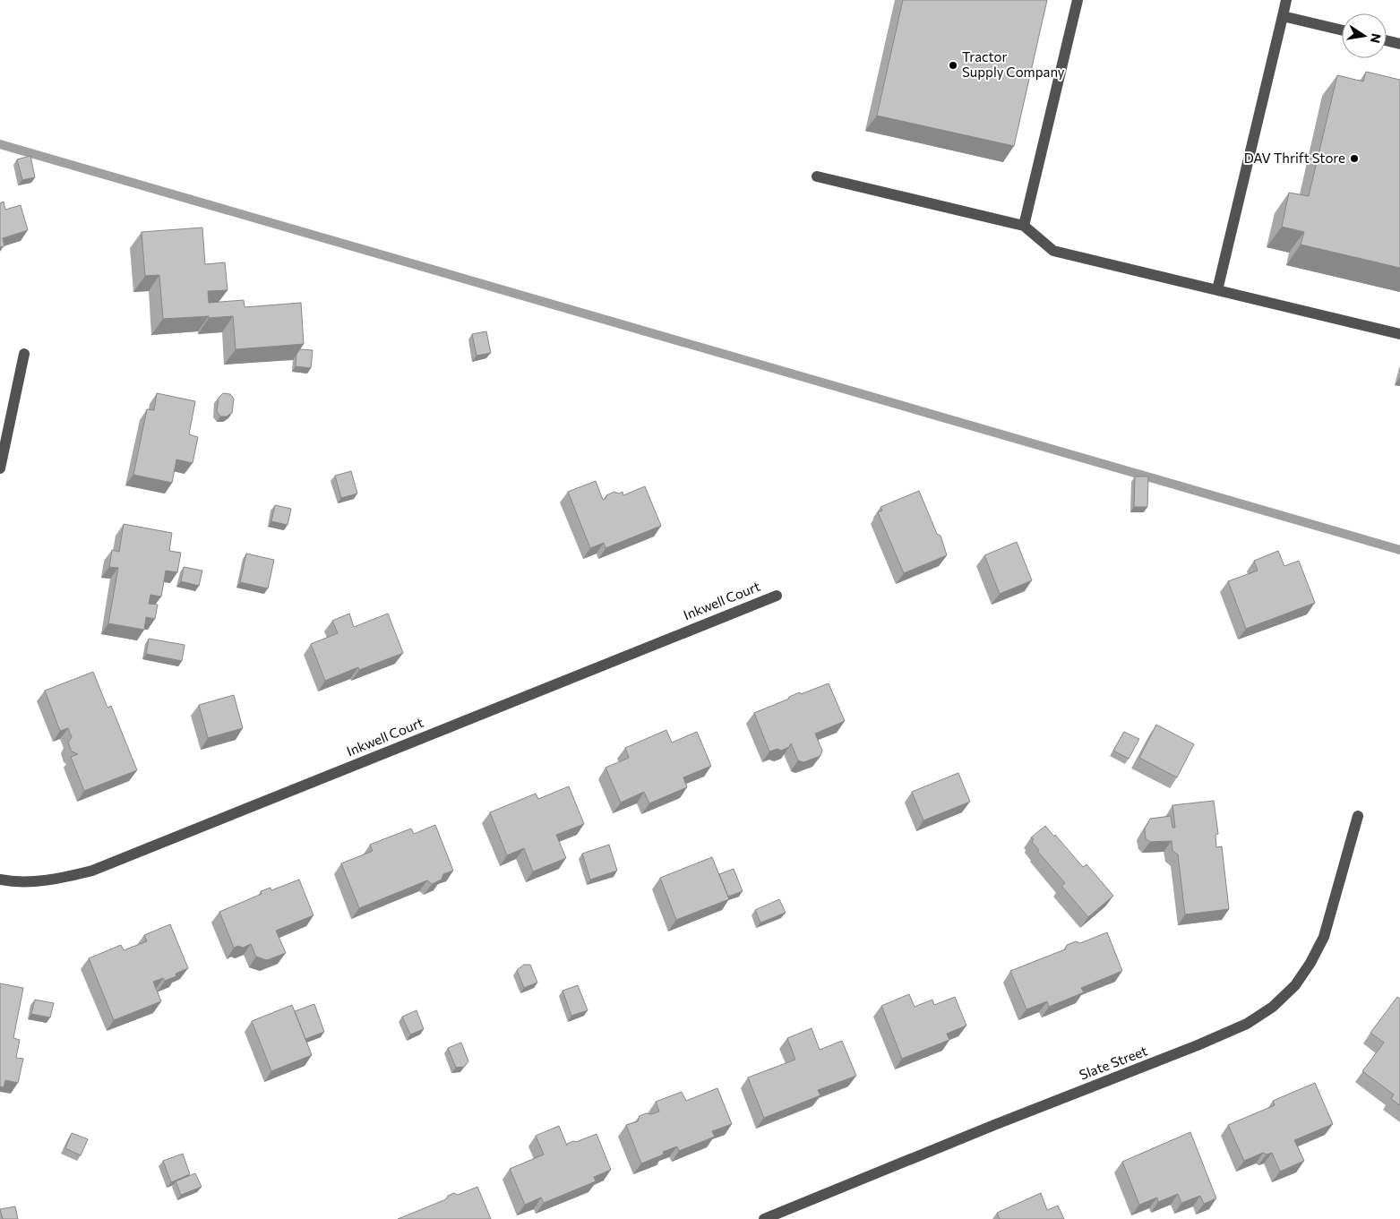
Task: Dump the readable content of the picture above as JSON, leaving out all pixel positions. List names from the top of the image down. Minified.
{"streets":{"street":["Inkwell Court","Slate Street"]},"places":["Tractor Supply Company","DAV Thrift Store"],"north":"right"}
